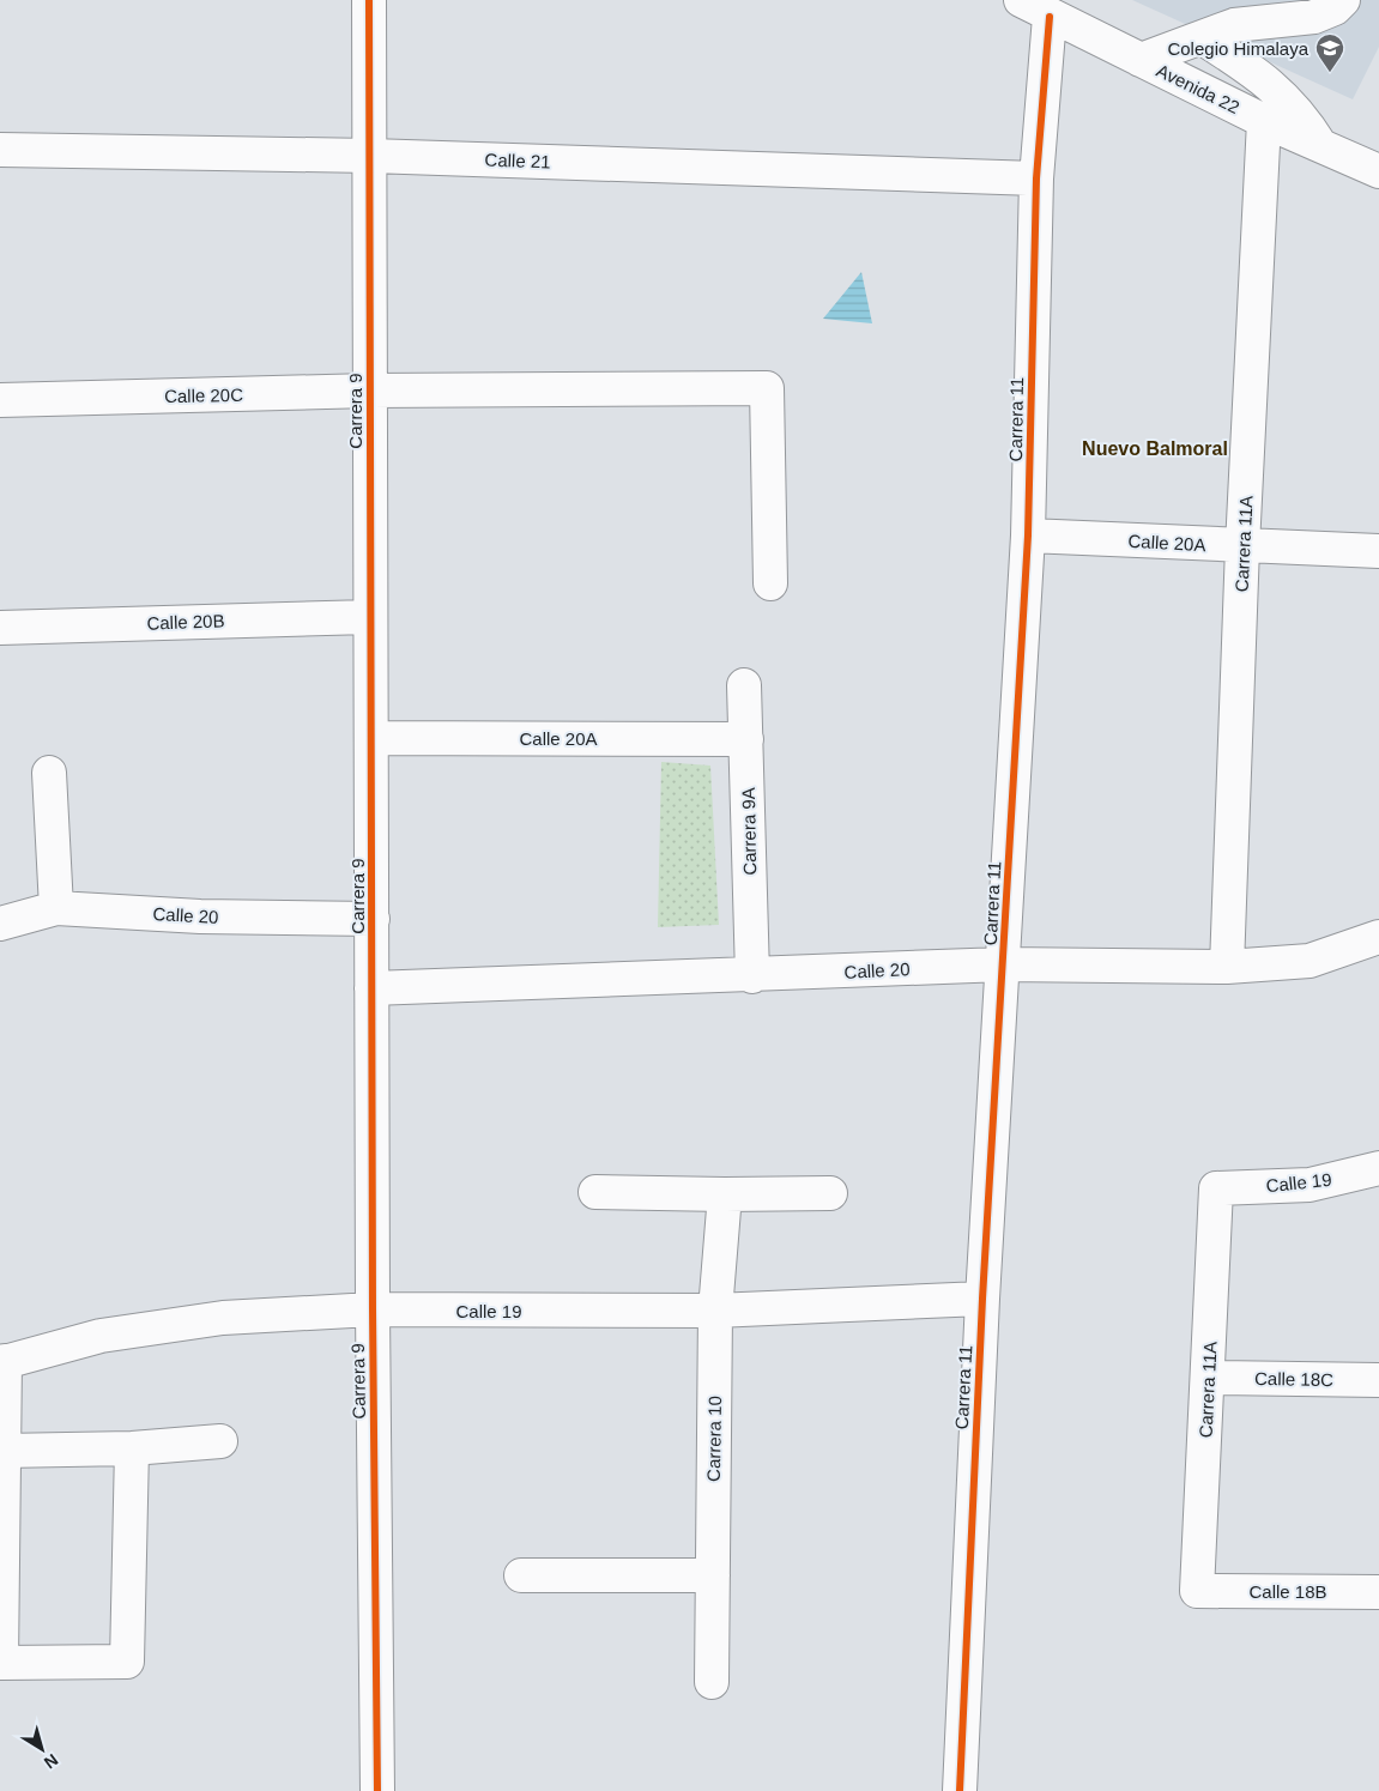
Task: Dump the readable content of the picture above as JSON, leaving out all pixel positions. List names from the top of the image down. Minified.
{"streets":{"street":["Avenida 22","Calle 21","Calle 20C","Carrera 9","Carrera 11","Calle 20A","Carrera 11A","Calle 20B","Carrera 9A","Calle 20","Calle 19","Calle 18C","Carrera 10","Calle 18B"]},"crossings":[["Avenida 22","Carrera 11"],["Avenida 22","Carrera 11A"],["Calle 21","Carrera 9"],["Calle 21","Carrera 11"],["Calle 20C","Carrera 9"],["Carrera 9","Calle 20A"],["Carrera 9","Calle 20B"],["Carrera 9","Calle 20"],["Carrera 9","Calle 19"],["Carrera 11","Calle 20A"],["Carrera 11","Calle 20"],["Carrera 11","Calle 19"],["Calle 20A","Carrera 11A"],["Calle 20A","Carrera 9A"],["Carrera 11A","Calle 20"],["Carrera 11A","Calle 19"],["Carrera 11A","Calle 18C"],["Carrera 11A","Calle 18B"],["Carrera 9A","Calle 20"],["Calle 19","Carrera 10"]],"districts":["Nuevo Balmoral"],"places":{"school or university":["Colegio Himalaya"]},"north":"bottom right"}
